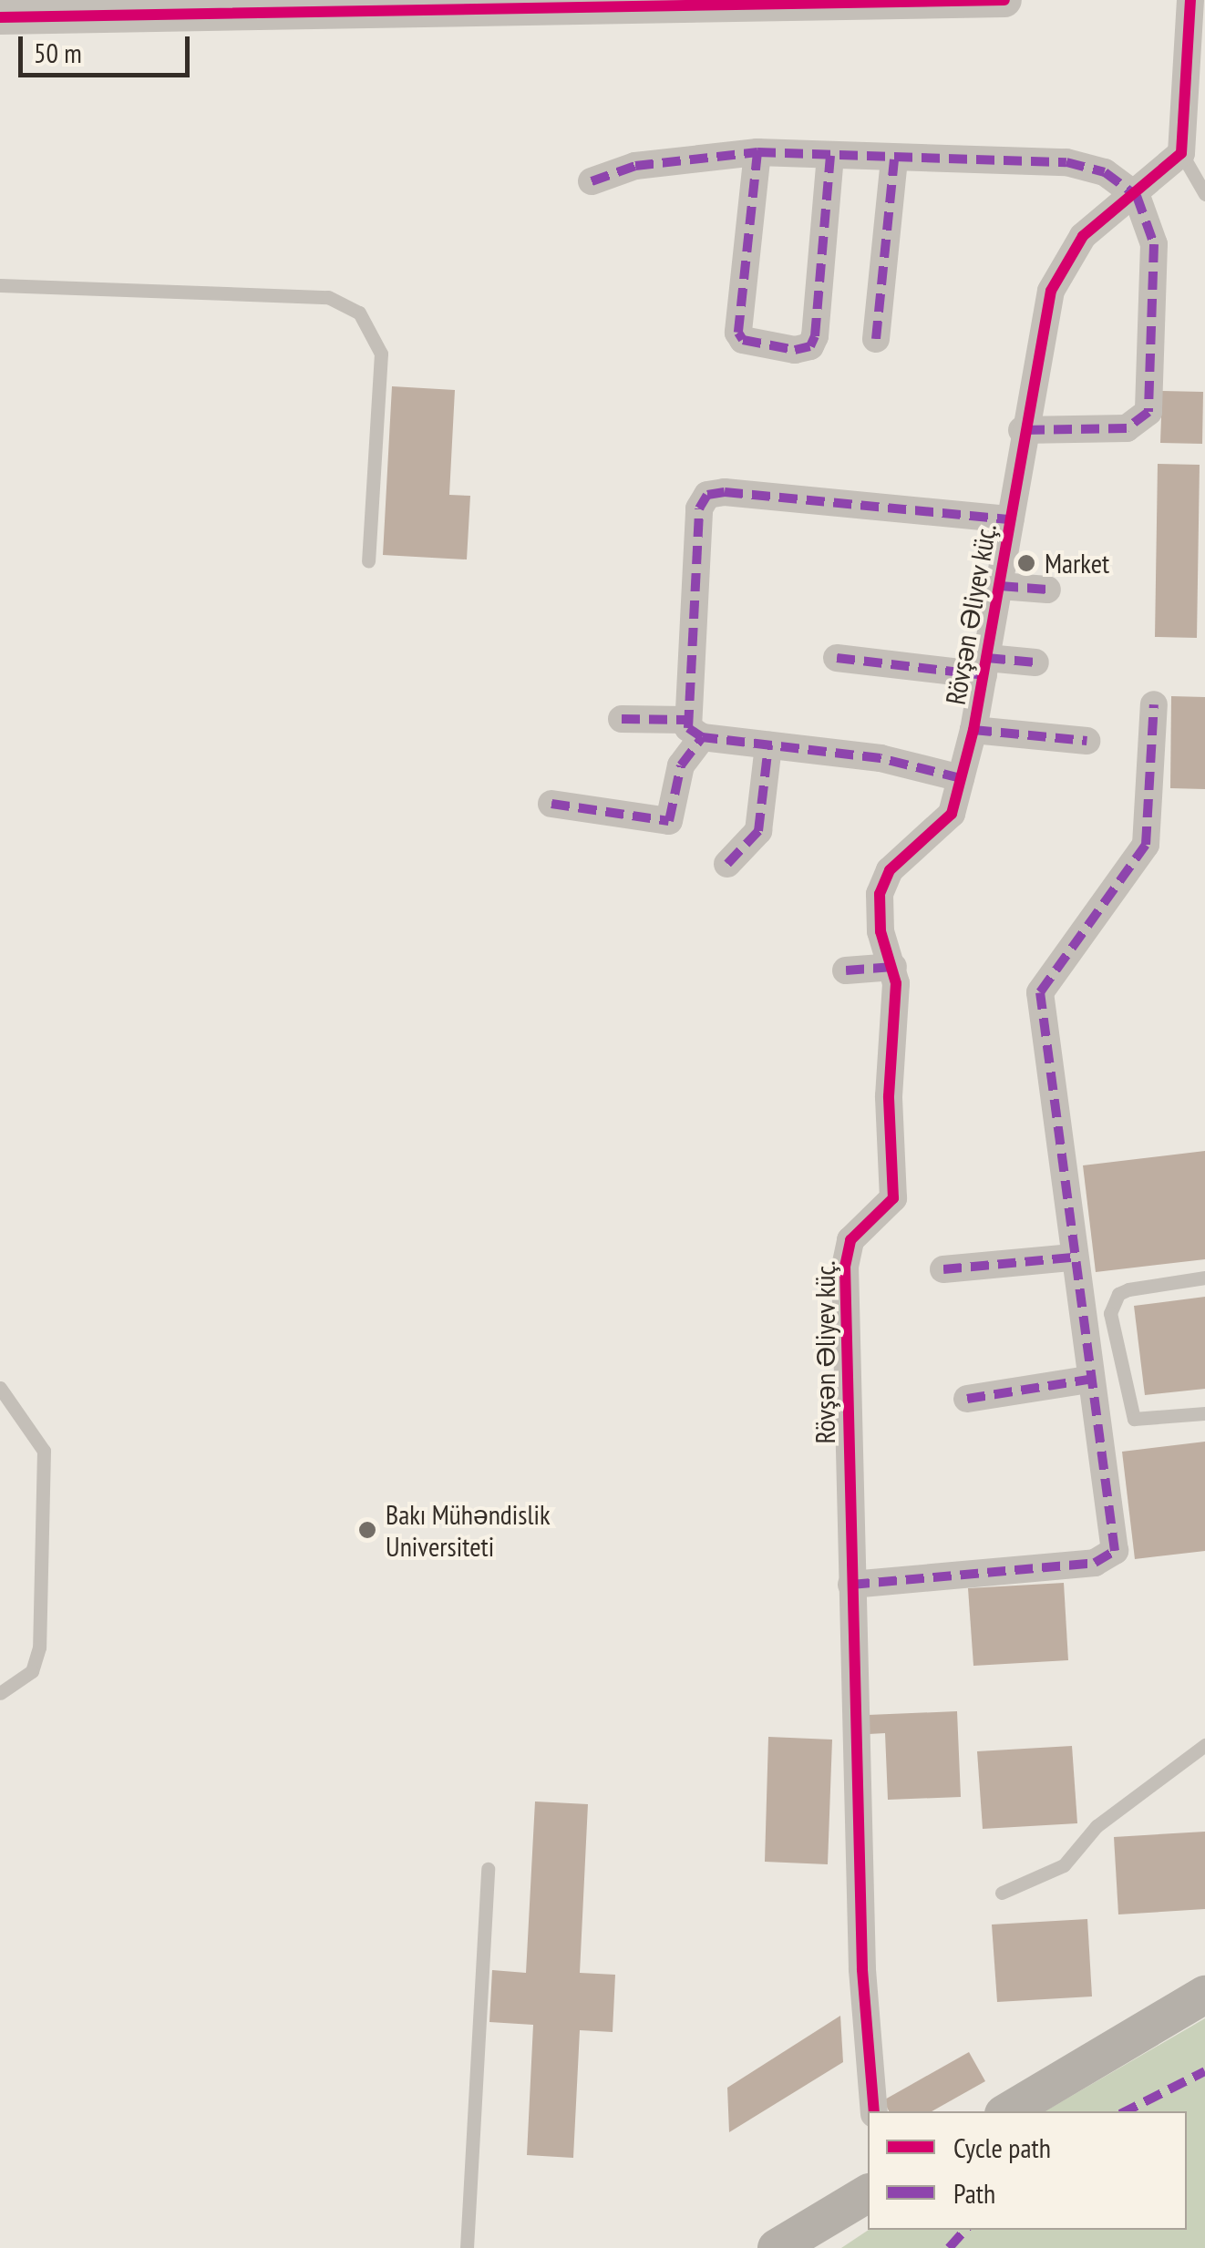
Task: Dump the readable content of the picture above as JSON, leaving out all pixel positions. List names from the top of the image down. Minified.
{"streets":{"street":["Rövşən Əliyev küç."]},"places":["Market","Bakı Mühəndislik Universiteti"],"legend":["Cycle path","Path"],"scale_bar":"50 m"}
